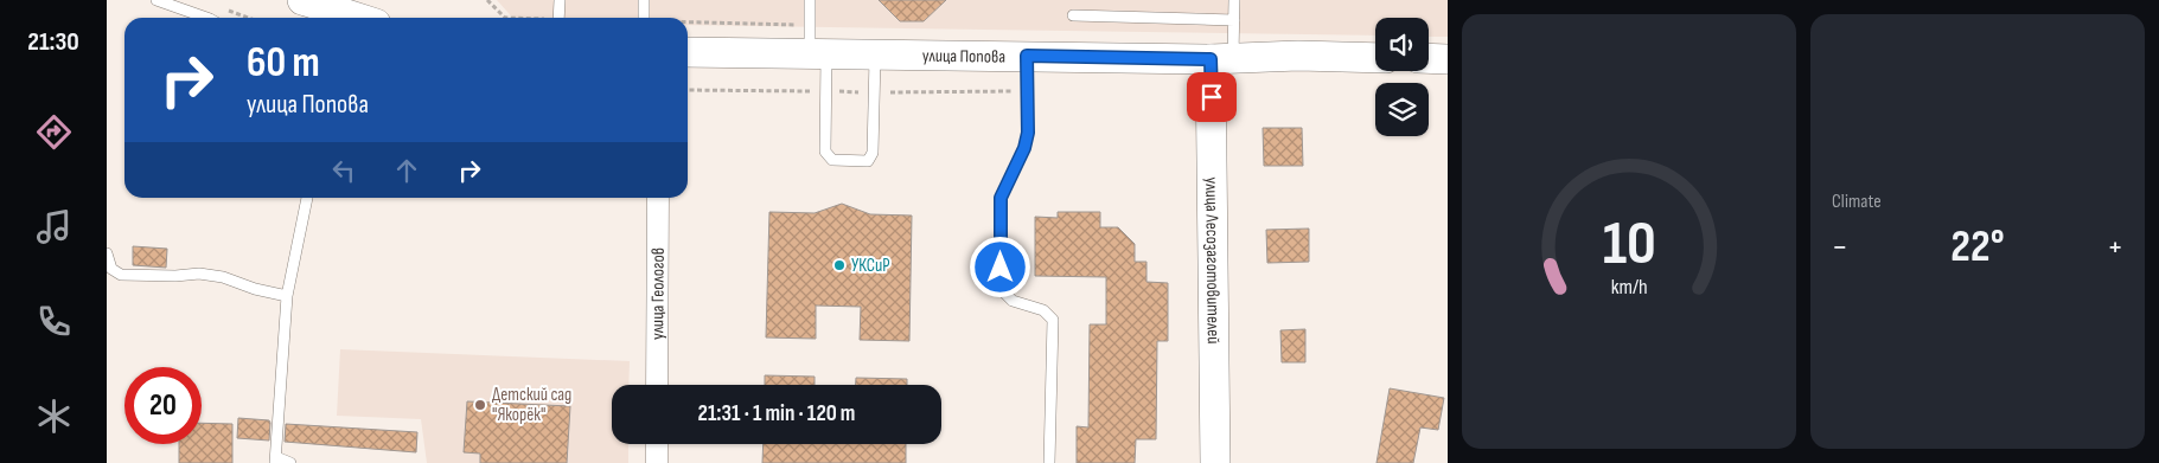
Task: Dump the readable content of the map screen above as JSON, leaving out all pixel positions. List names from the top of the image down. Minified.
{"streets":{"main road":["улица Попова","улица Лесозаготовителей"],"street":["улица Геологов"]},"crossings":[["улица Попова","улица Лесозаготовителей"]],"places":["УКСиР","Детский сад \"Якорёк\""],"page":{"tabs":"21:30","tile":"Climate","turn":["60 m","улица Попова"],"heat":["−","22°","+"],"limit":"20","trip":"21:31 · 1 min · 120 m","gauge":["10","km/h"]}}
